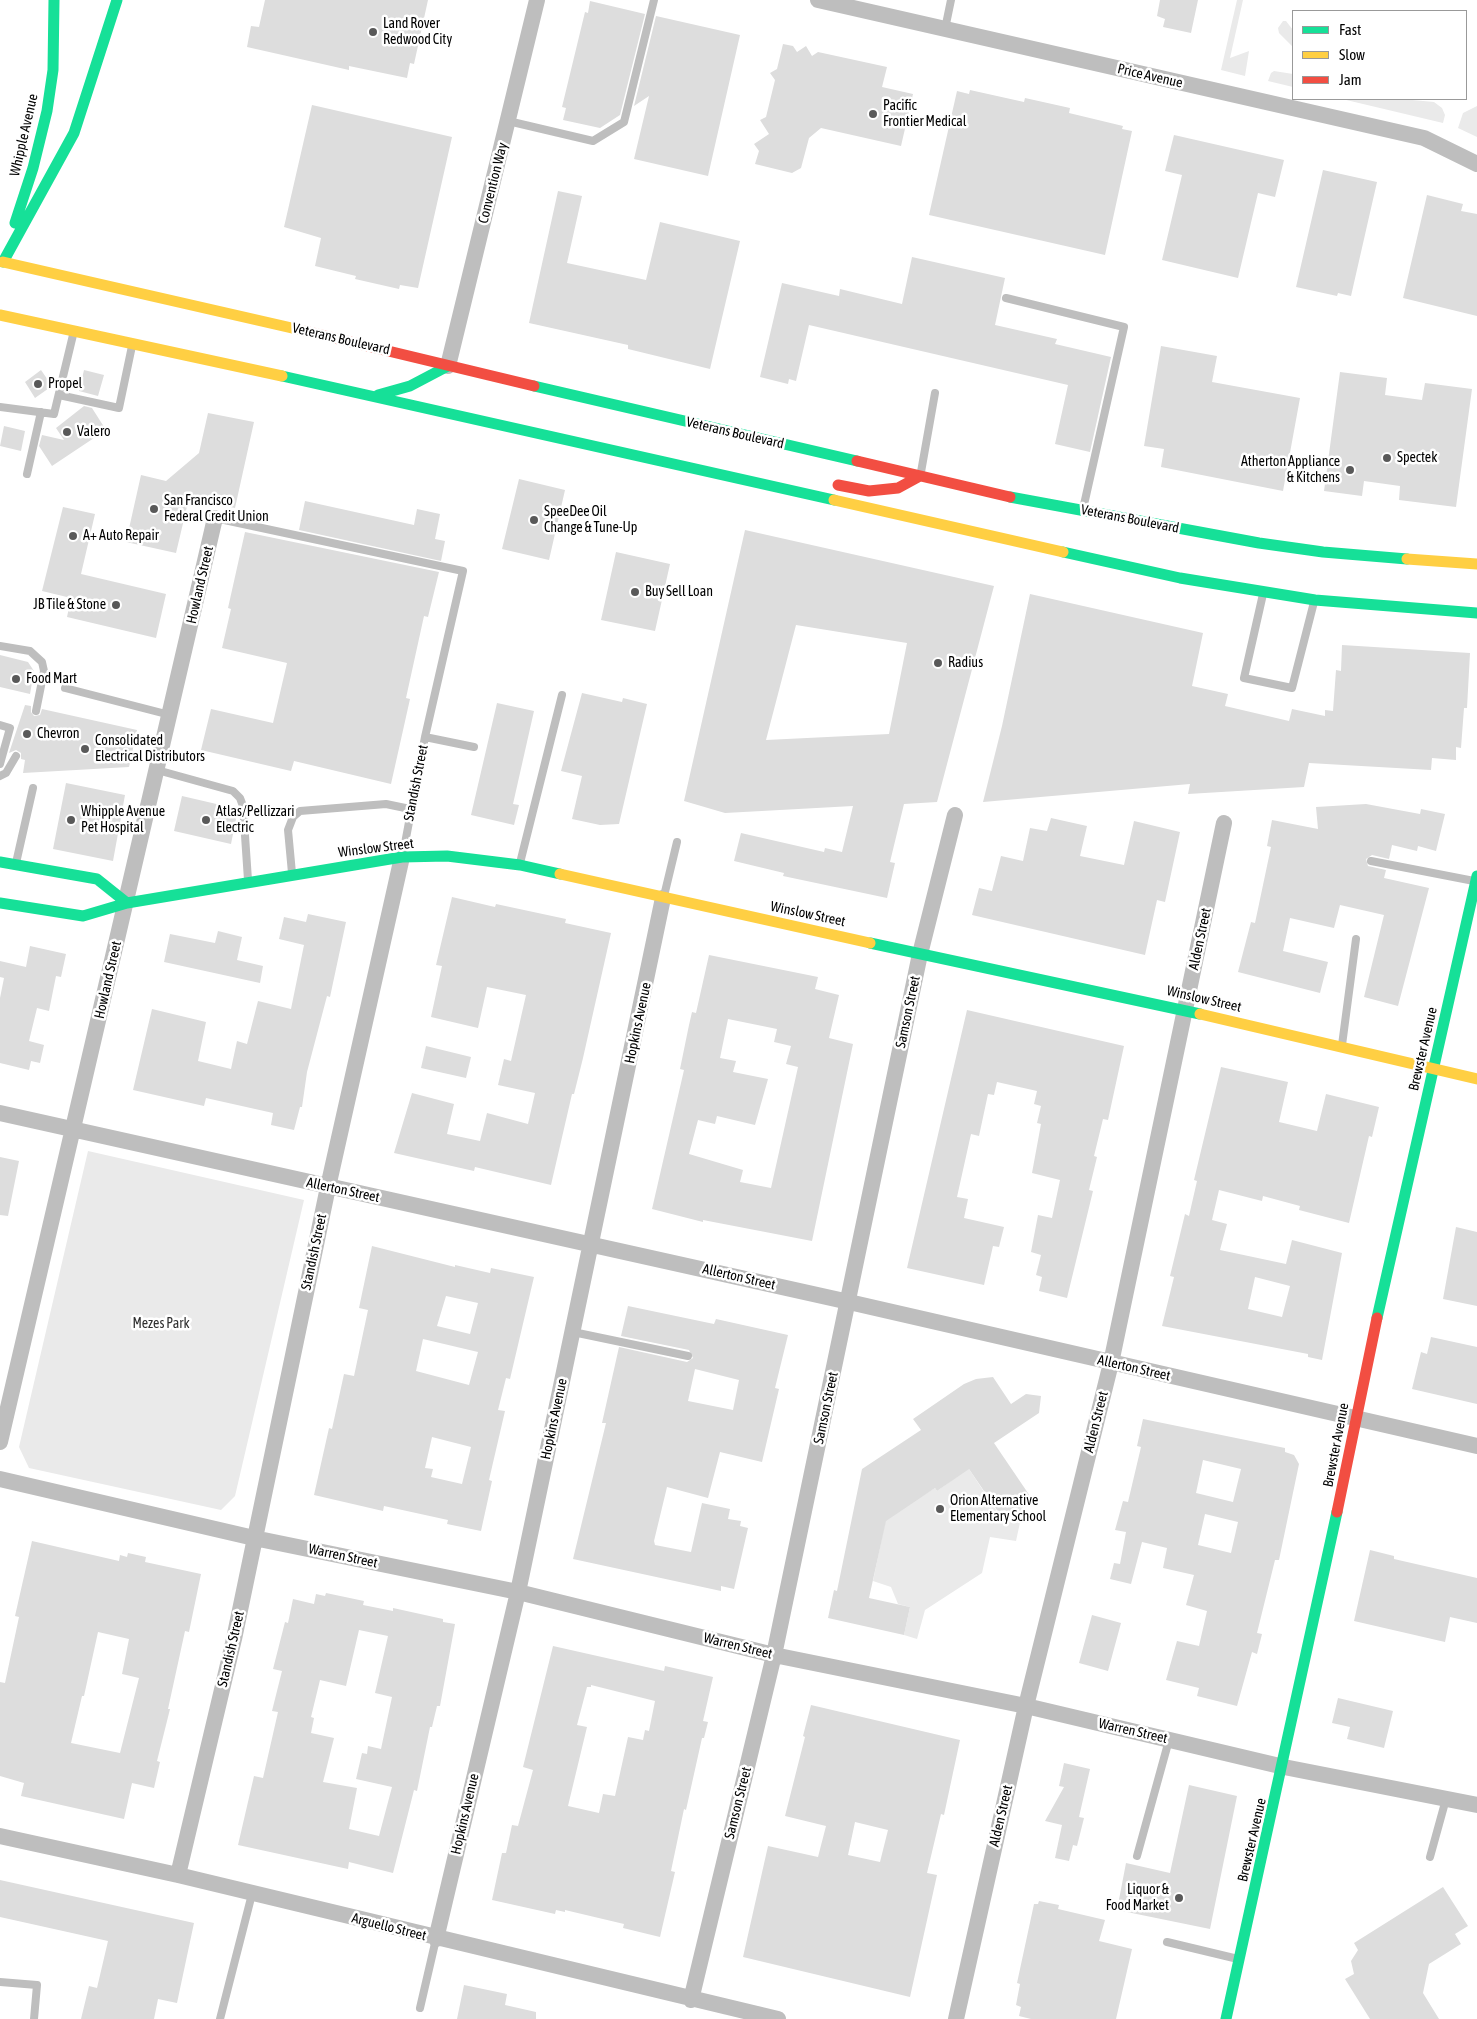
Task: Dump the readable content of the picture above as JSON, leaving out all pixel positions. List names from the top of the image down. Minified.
{"streets":{"main road":["Whipple Avenue","Veterans Boulevard","Winslow Street","Brewster Avenue"],"street":["Price Avenue","Convention Way","Howland Street","Standish Street","Alden Street","Samson Street","Hopkins Avenue","Allerton Street","Warren Street","Arguello Street"]},"crossings":[["Whipple Avenue","Veterans Boulevard"],["Convention Way","Veterans Boulevard"],["Howland Street","Standish Street"],["Howland Street","Winslow Street"],["Howland Street","Allerton Street"],["Standish Street","Winslow Street"],["Standish Street","Allerton Street"],["Standish Street","Warren Street"],["Standish Street","Arguello Street"],["Winslow Street","Alden Street"],["Winslow Street","Samson Street"],["Winslow Street","Hopkins Avenue"],["Winslow Street","Brewster Avenue"],["Alden Street","Allerton Street"],["Alden Street","Warren Street"],["Samson Street","Allerton Street"],["Samson Street","Warren Street"],["Samson Street","Arguello Street"],["Hopkins Avenue","Allerton Street"],["Hopkins Avenue","Warren Street"],["Hopkins Avenue","Arguello Street"],["Brewster Avenue","Allerton Street"],["Brewster Avenue","Warren Street"]],"parks":["Mezes Park"],"places":["Land Rover Redwood City","Pacific Frontier Medical","Propel","Valero","Spectek","Atherton Appliance & Kitchens","San Francisco Federal Credit Union","SpeeDee Oil Change & Tune-Up","A+ Auto Repair","Buy Sell Loan","JB Tile & Stone","Radius","Food Mart","Chevron","Consolidated Electrical Distributors","Whipple Avenue Pet Hospital","Atlas/Pellizzari Electric","Orion Alternative Elementary School","Liquor & Food Market"],"legend":["Fast","Slow","Jam"]}
